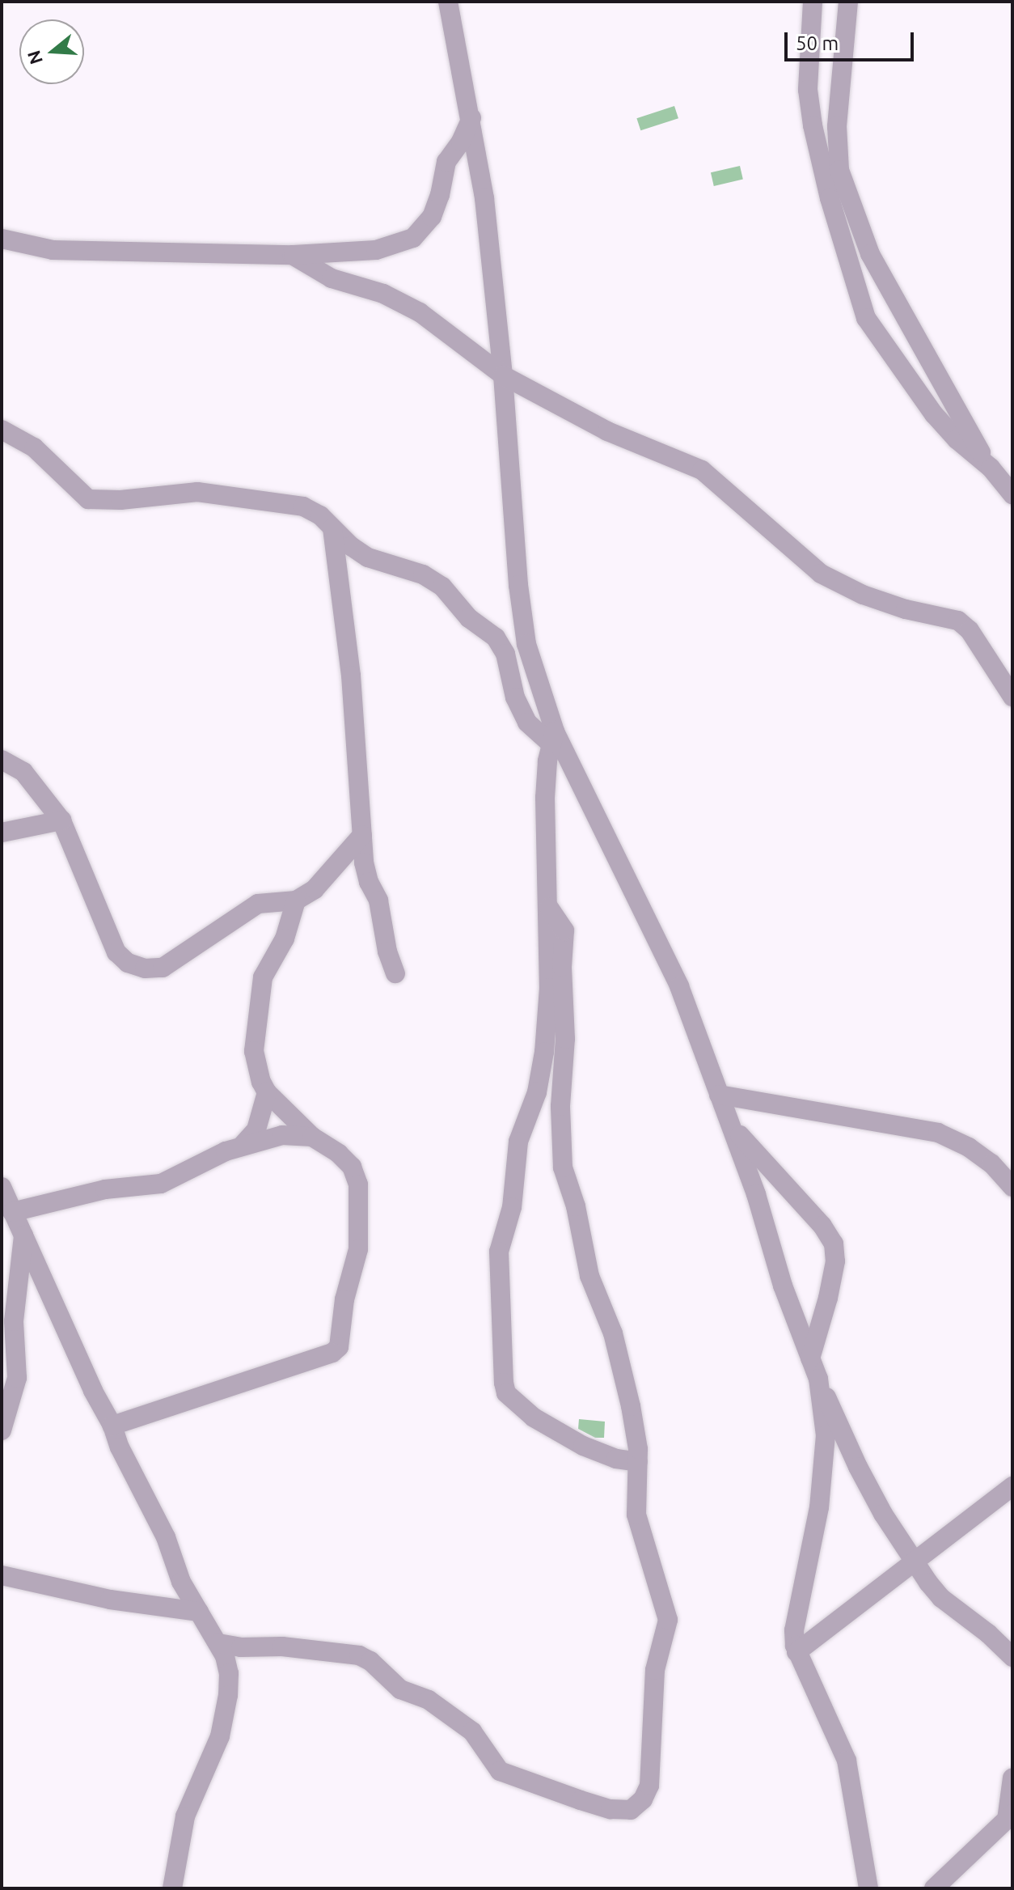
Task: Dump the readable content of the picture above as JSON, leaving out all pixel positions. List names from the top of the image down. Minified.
{"scale_bar":"50 m","north":"left"}
